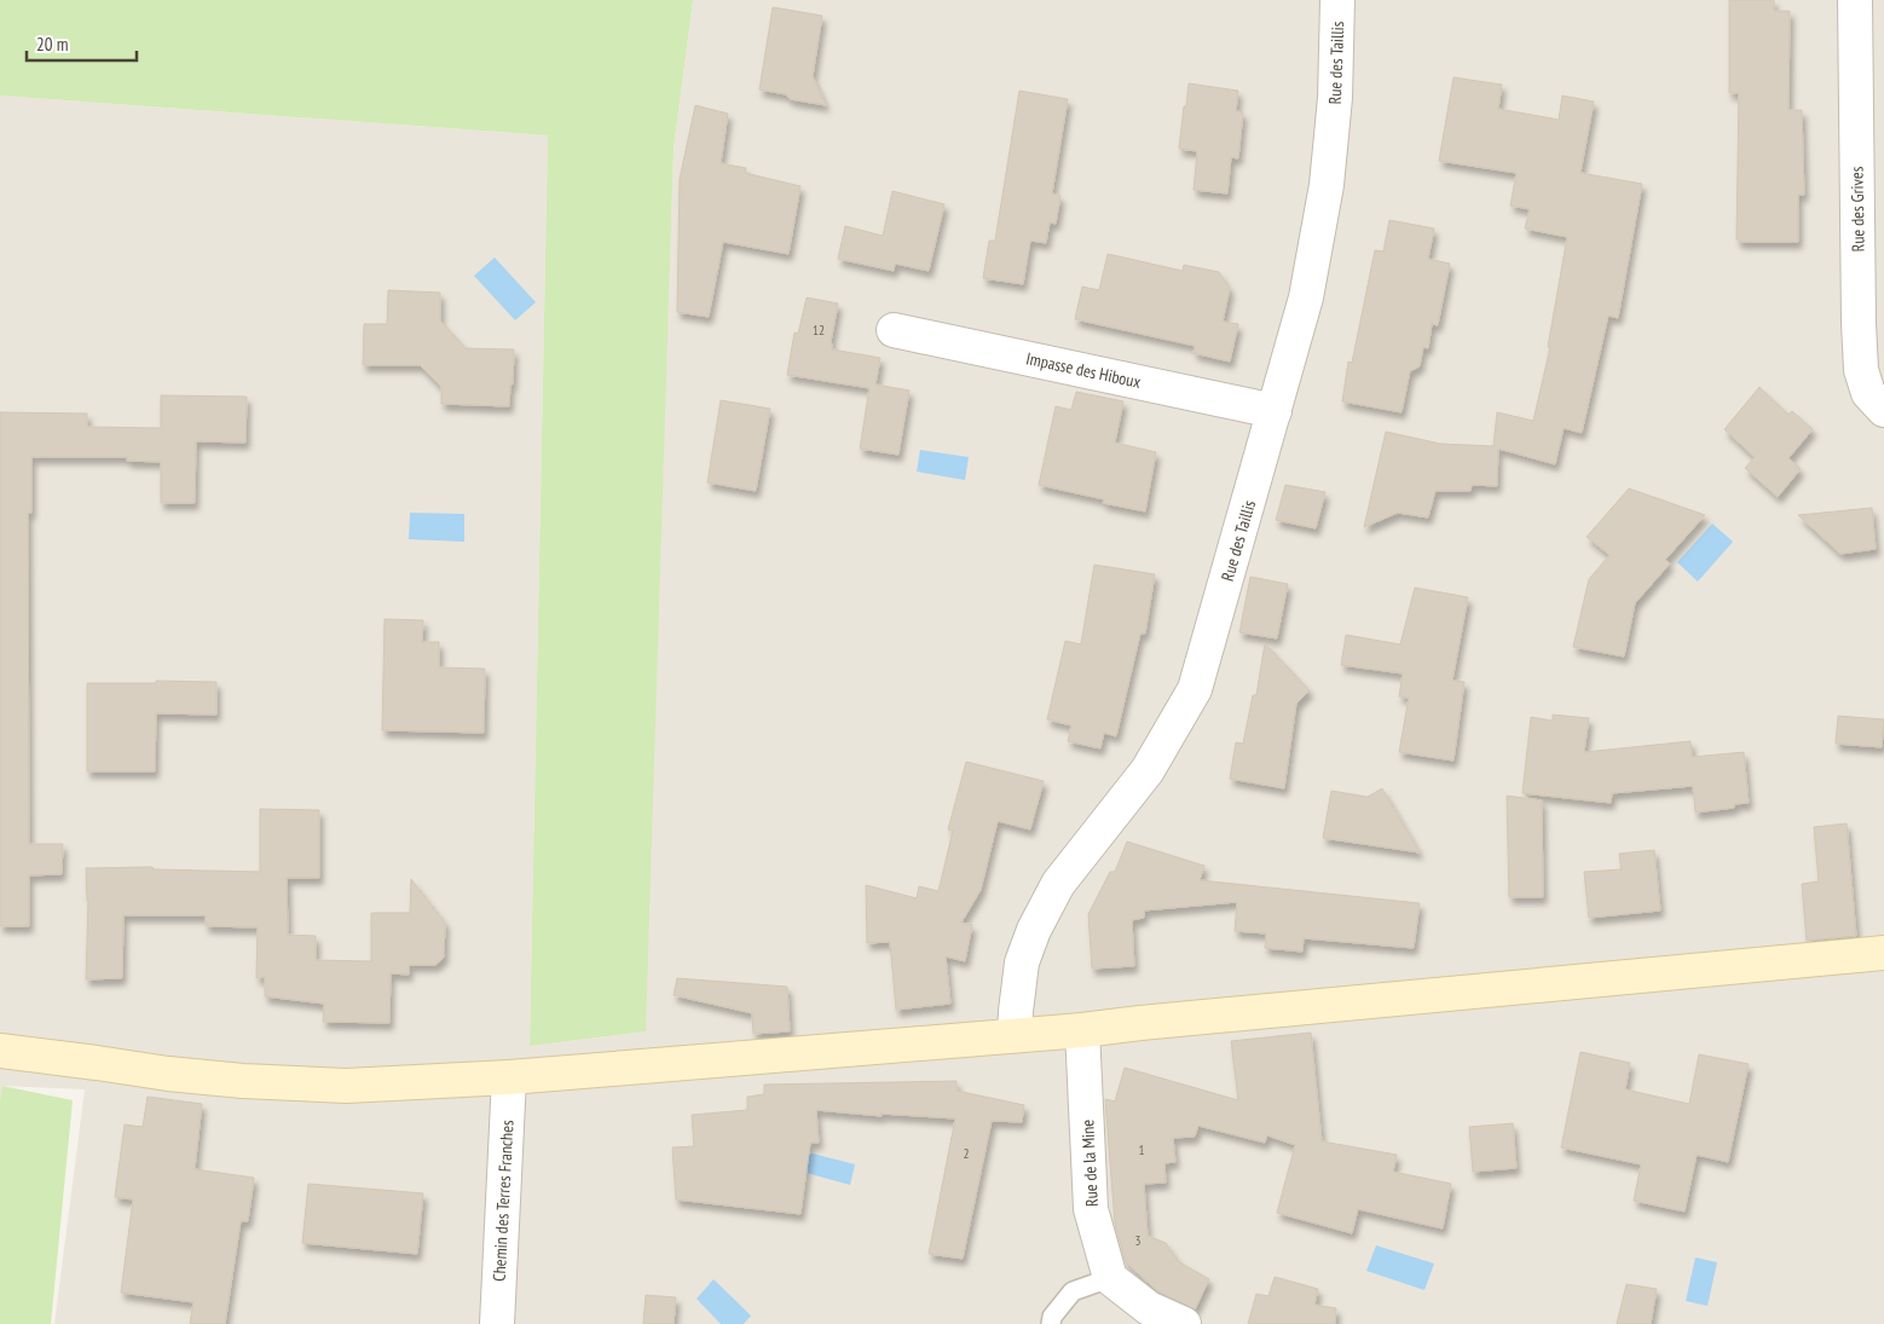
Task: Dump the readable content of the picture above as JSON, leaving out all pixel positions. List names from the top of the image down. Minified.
{"streets":{"street":["Rue des Taillis","Rue des Grives","Impasse des Hiboux","Rue de la Mine","Chemin des Terres Franches"]},"crossings":[["Rue des Taillis","Impasse des Hiboux"]],"house_numbers":["12","1","2","3"],"scale_bar":"20 m"}
